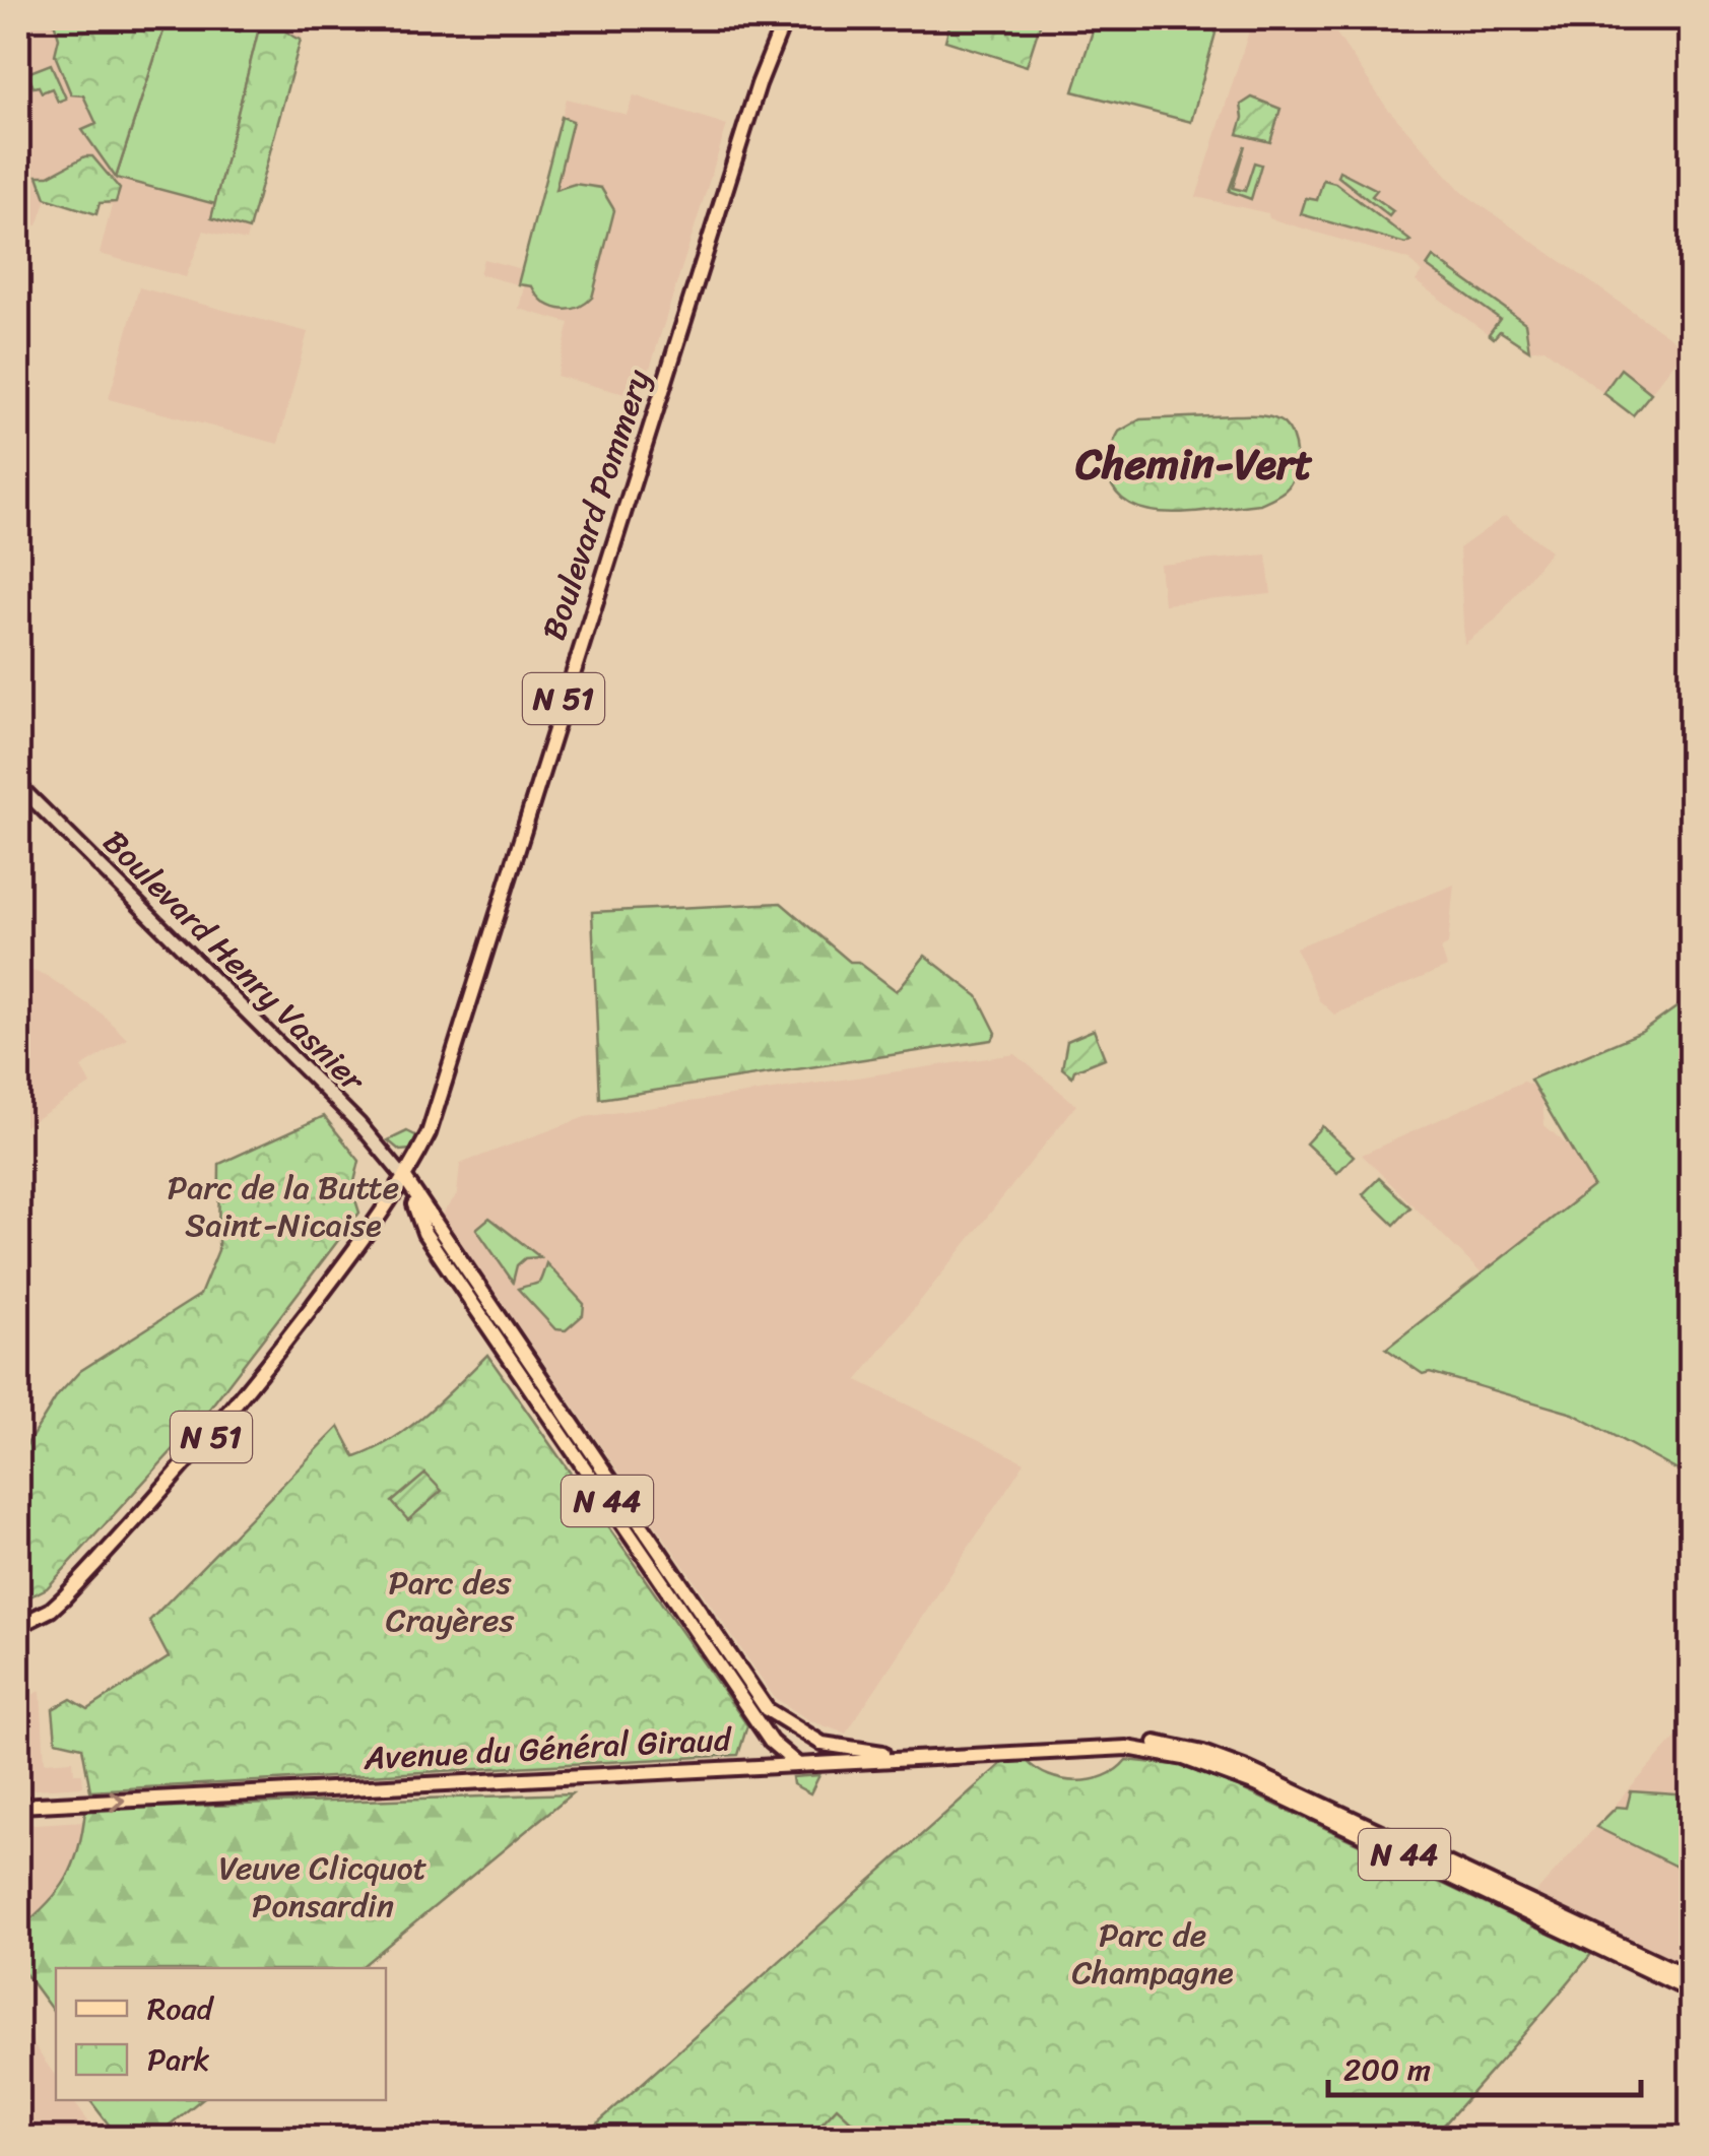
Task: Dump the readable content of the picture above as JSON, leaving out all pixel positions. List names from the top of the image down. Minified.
{"streets":{"main road":["Boulevard Pommery","N 51","Boulevard Henry Vasnier","N 44","Avenue du Général Giraud"]},"crossings":[["Boulevard Pommery","N 51"],["Boulevard Pommery","Boulevard Henry Vasnier"],["N 51","Boulevard Henry Vasnier"],["Boulevard Henry Vasnier","Avenue du Général Giraud"]],"one_way":["Avenue du Général Giraud"],"districts":["Chemin-Vert"],"parks":["Parc de la Butte Saint-Nicaise","Parc des Crayères","Veuve Clicquot Ponsardin","Parc de Champagne"],"legend":["Road","Park"],"scale_bar":"200 m"}
